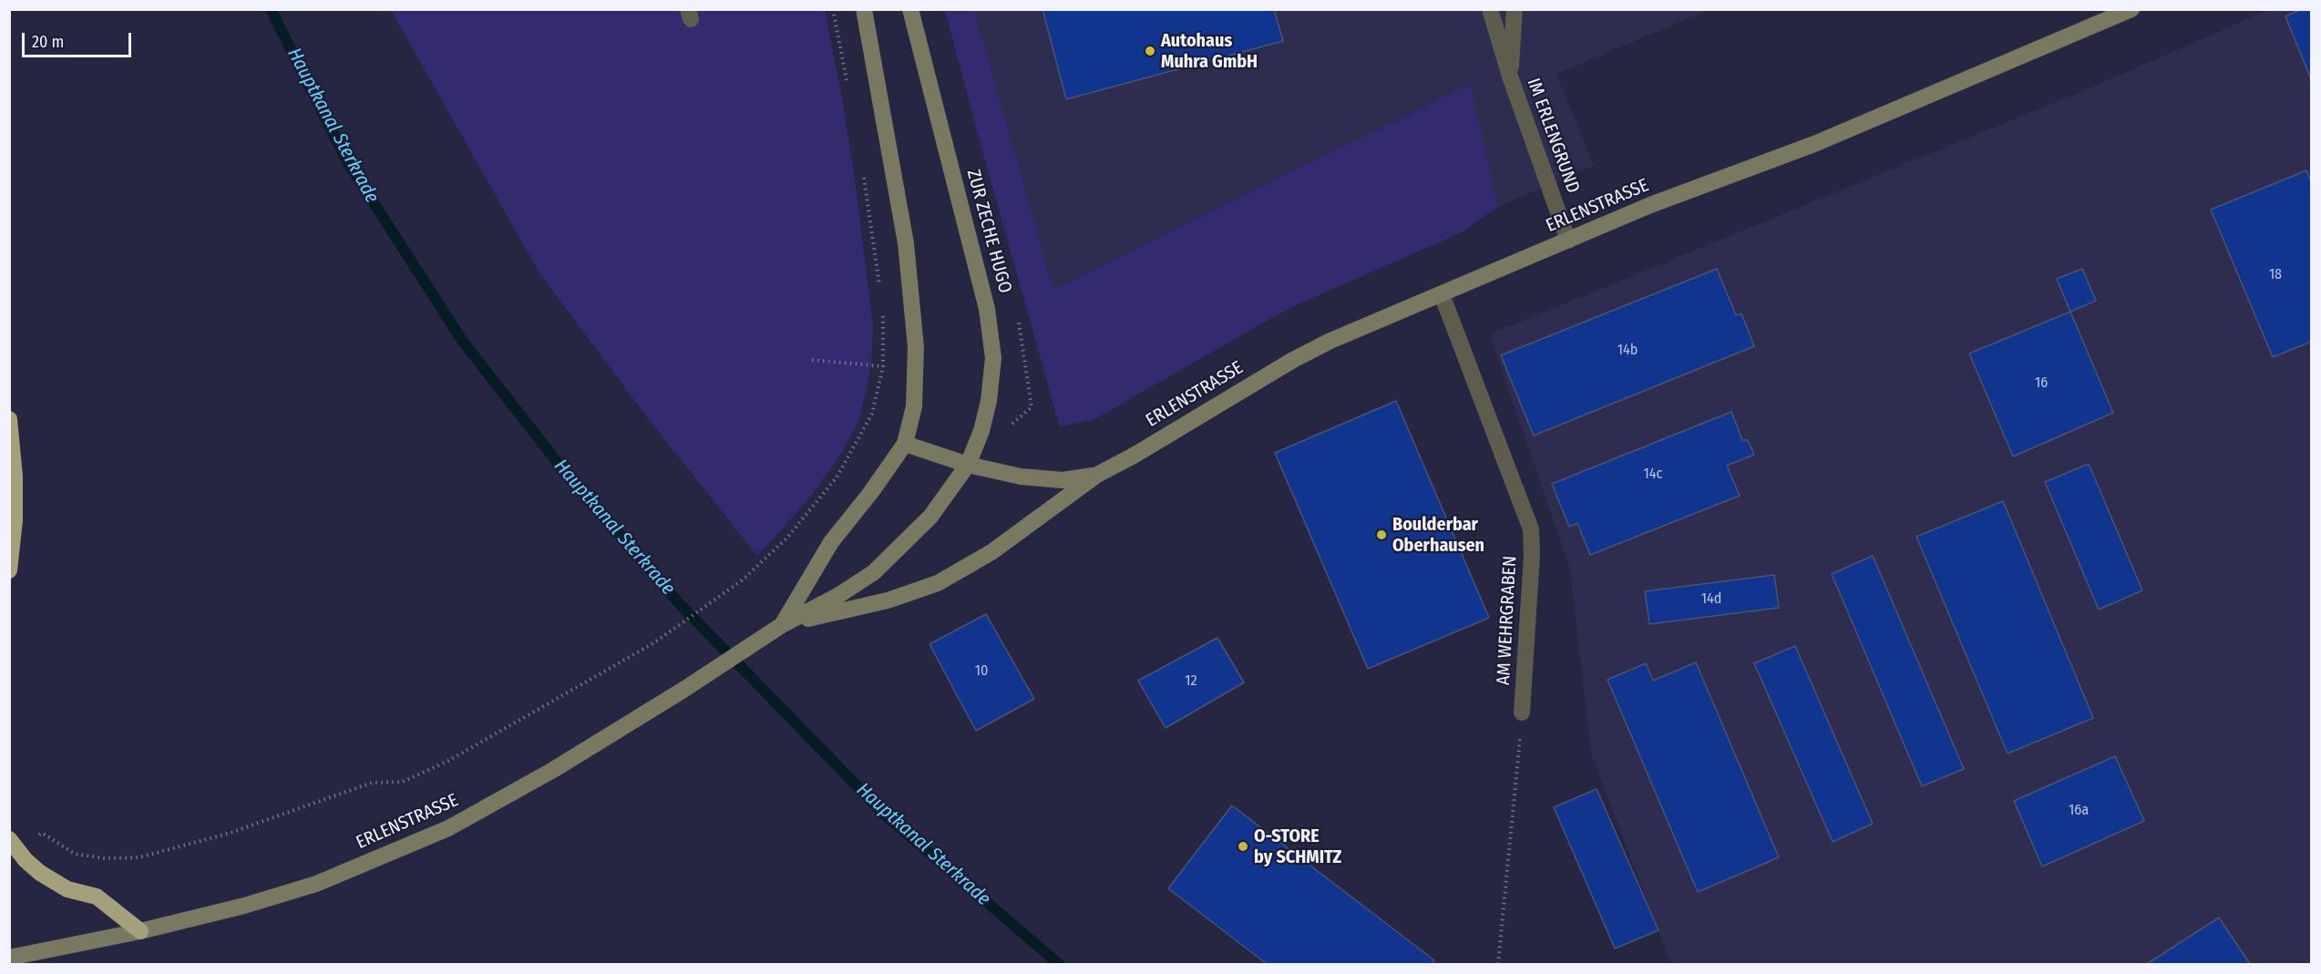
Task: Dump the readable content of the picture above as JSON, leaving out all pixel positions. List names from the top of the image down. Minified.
{"streets":{"main road":["ERLENSTRASSE","ZUR ZECHE HUGO"],"street":["IM ERLENGRUND","AM WEHRGRABEN"]},"crossings":[["IM ERLENGRUND","ERLENSTRASSE"],["ERLENSTRASSE","ZUR ZECHE HUGO"],["ERLENSTRASSE","AM WEHRGRABEN"]],"water":["Hauptkanal Sterkrade"],"places":["Autohaus Muhra GmbH","Boulderbar Oberhausen","O-STORE by SCHMITZ"],"house_numbers":["18","14b","16","14c","14d","10","12","16a"],"scale_bar":"20 m"}
